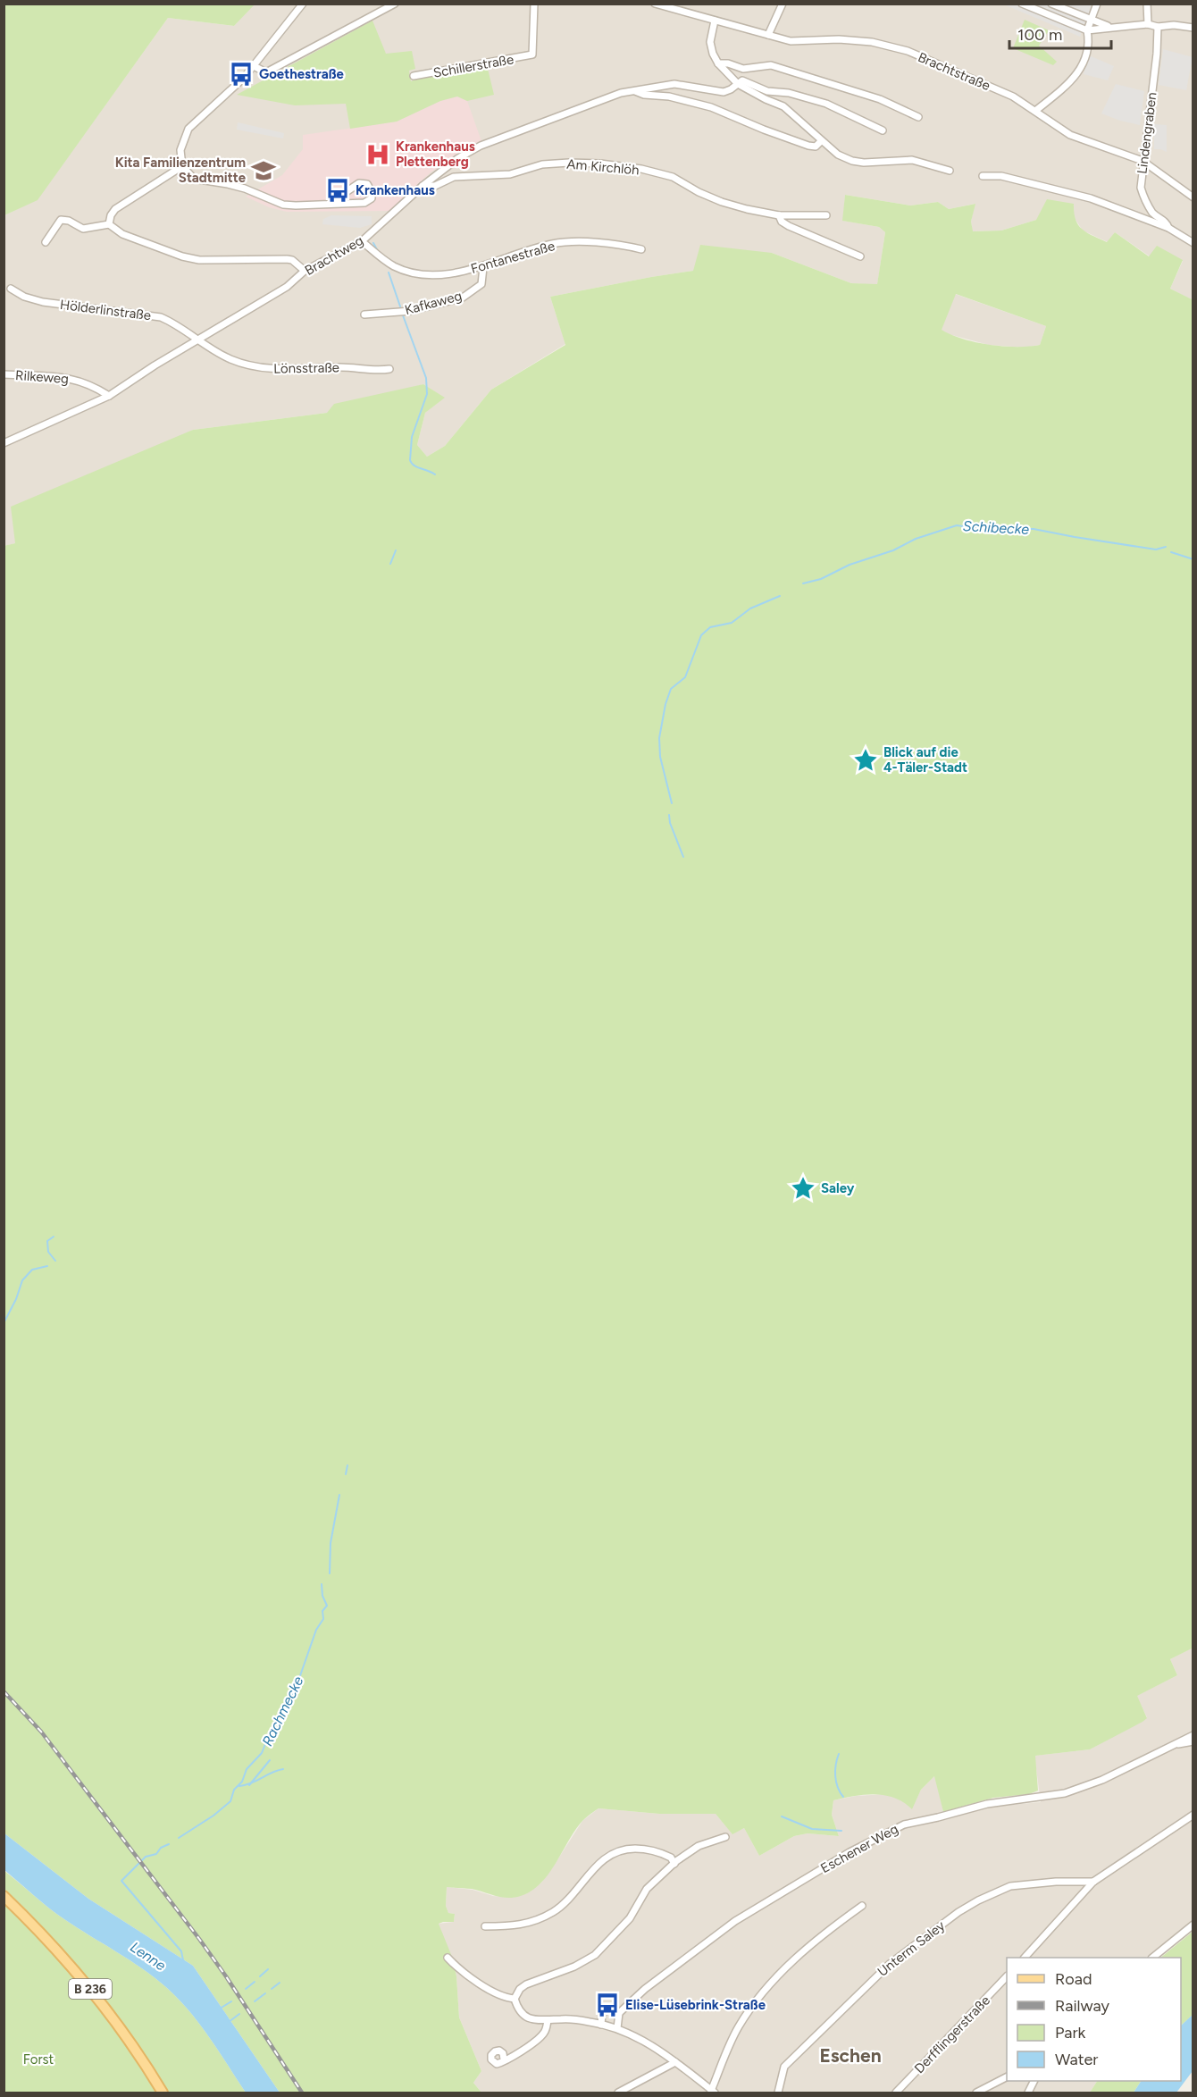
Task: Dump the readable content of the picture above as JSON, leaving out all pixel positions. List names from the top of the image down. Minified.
{"streets":{"main road":["B 236"],"street":["Schillerstraße","Brachtstraße","Lindengraben","Am Kirchlöh","Brachtweg","Fontanestraße","Kafkaweg","Hölderlinstraße","Lönsstraße","Rilkeweg","Eschener Weg","Unterm Saley","Derfflingerstraße"]},"crossings":[["Brachtstraße","Lindengraben"],["Am Kirchlöh","Brachtweg"],["Brachtweg","Fontanestraße"],["Brachtweg","Hölderlinstraße"],["Brachtweg","Lönsstraße"],["Brachtweg","Rilkeweg"],["Fontanestraße","Kafkaweg"],["Hölderlinstraße","Lönsstraße"]],"districts":["Eschen"],"water":["Schibecke","Rachmecke","Lenne"],"parks":["Forst"],"places":{"bus stop":["Goethestraße","Krankenhaus","Elise-Lüsebrink-Straße"],"hospital":["Krankenhaus Plettenberg"],"school or university":["Kita Familienzentrum Stadtmitte"],"place":["Blick auf die 4-Täler-Stadt","Saley"]},"legend":["Road","Railway","Park","Water"],"scale_bar":"100 m"}
